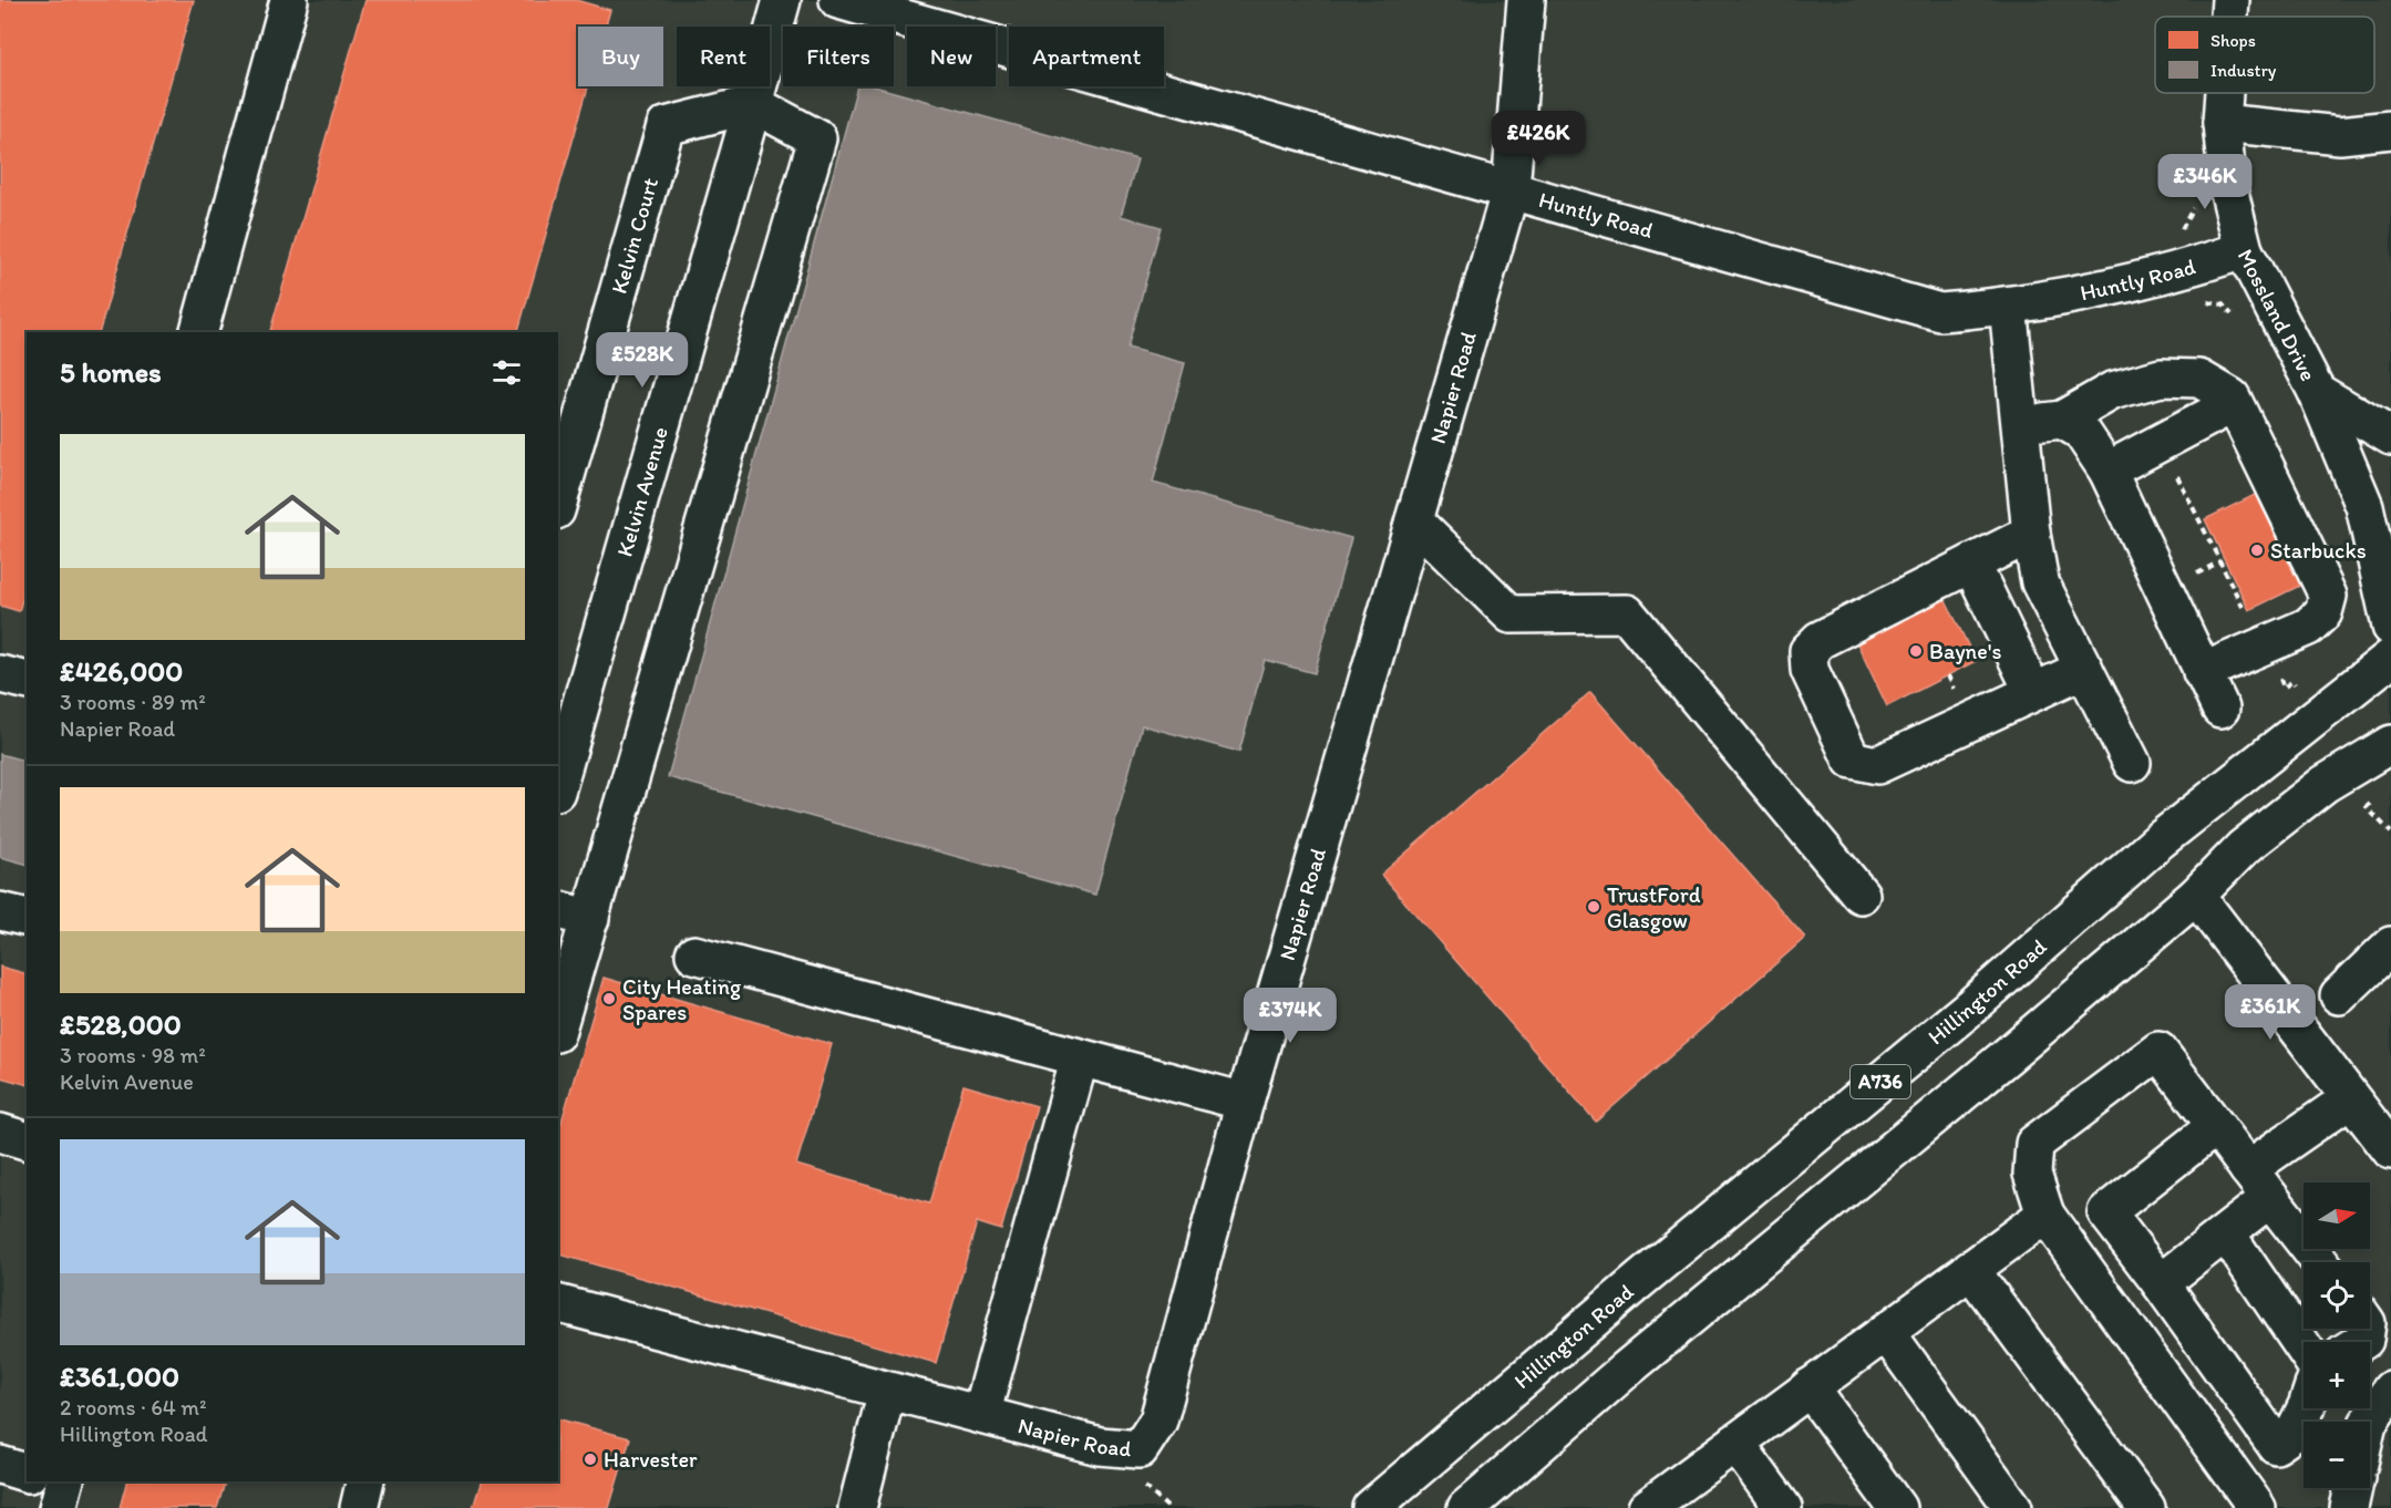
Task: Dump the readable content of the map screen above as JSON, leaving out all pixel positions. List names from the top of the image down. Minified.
{"streets":{"street":["Huntly Road","Kelvin Court","Mossland Drive","Napier Road","Kelvin Avenue","Hillington Road","A736"]},"crossings":[["Huntly Road","Mossland Drive"],["Huntly Road","Napier Road"],["Kelvin Court","Kelvin Avenue"]],"places":["Starbucks","Bayne's","TrustFord Glasgow","City Heating Spares","Harvester"],"legend":["Shops","Industry"],"north":"right","page":{"chip":["Buy","Rent","Filters","New","Apartment"],"price":["£426K","£346K","£528K","£361K","£374K"],"heading":"5 homes","list":[{"name":"£426,000","note":"3 rooms · 89 m² · Napier Road"},{"name":"£528,000","note":"3 rooms · 98 m² · Kelvin Avenue"},{"name":"£361,000","note":"2 rooms · 64 m² · Hillington Road"}],"map_buttons":["+","−"]}}
